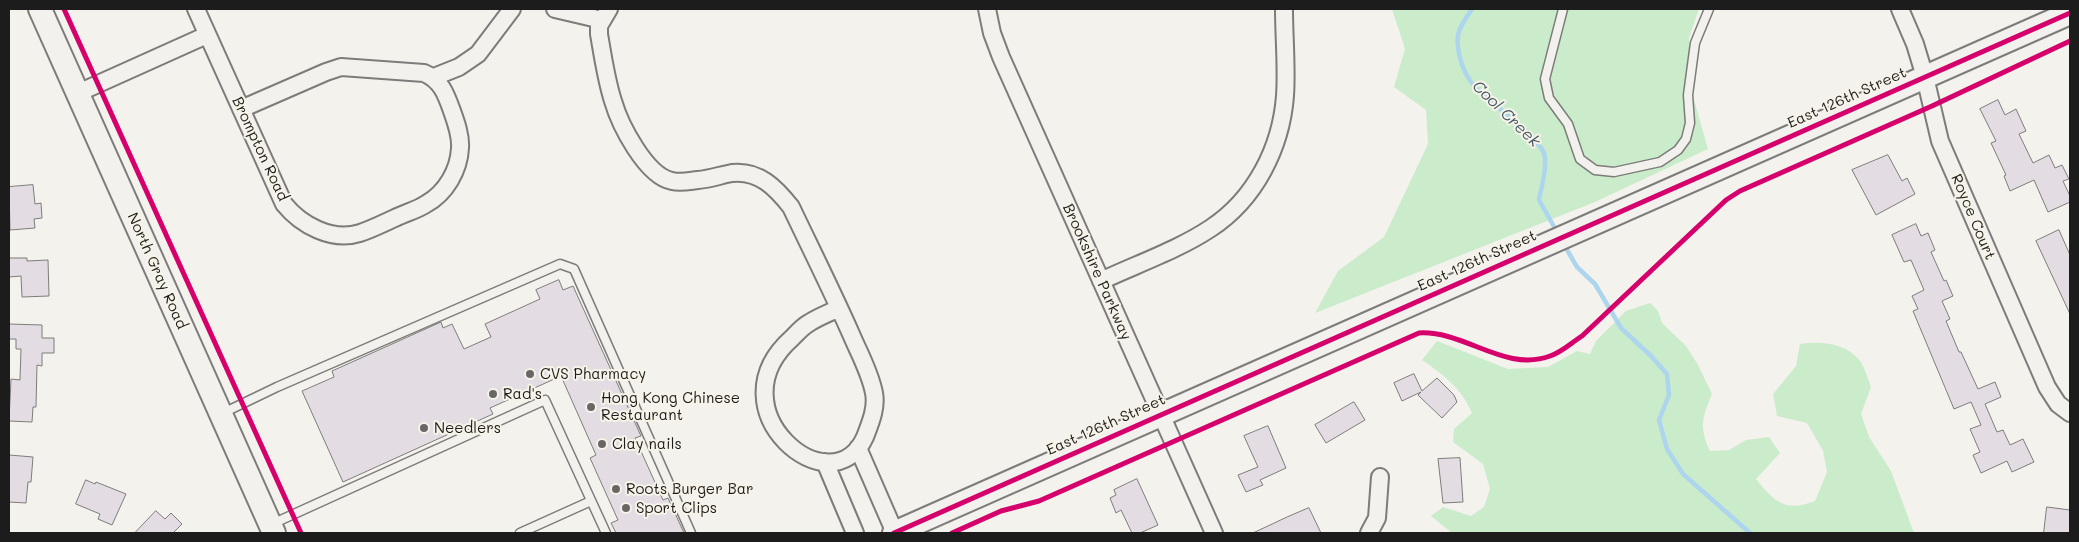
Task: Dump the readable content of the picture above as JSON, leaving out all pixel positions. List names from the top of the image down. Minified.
{"streets":{"street":["East 126th Street","Brompton Road","Royce Court","North Gray Road","Brookshire Parkway"]},"crossings":[["East 126th Street","Royce Court"],["East 126th Street","Brookshire Parkway"]],"water":["Cool Creek"],"places":["CVS Pharmacy","Rad's","Hong Kong Chinese Restaurant","Needlers","Clay nails","Roots Burger Bar","Sport Clips"]}
